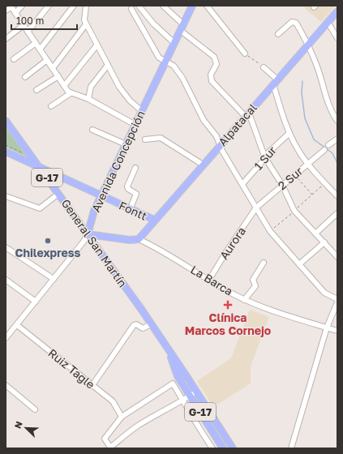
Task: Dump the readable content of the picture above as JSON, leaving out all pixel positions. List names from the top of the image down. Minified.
{"streets":{"main road":["Alpatacal","Avenida Concepción","G-17","Fontt","General San Martín","La Barca"],"street":["1 Sur","2 Sur","Aurora","Ruiz Tagle"]},"crossings":[["Alpatacal","Fontt"],["Alpatacal","La Barca"],["Avenida Concepción","Fontt"],["Avenida Concepción","General San Martín"],["Avenida Concepción","La Barca"],["Avenida Concepción","Ruiz Tagle"],["2 Sur","Aurora"],["Fontt","General San Martín"],["General San Martín","La Barca"],["Aurora","La Barca"]],"places":{"other":["Chilexpress"],"health":["Clínica Marcos Cornejo"]},"scale_bar":"100 m","north":"top left"}
